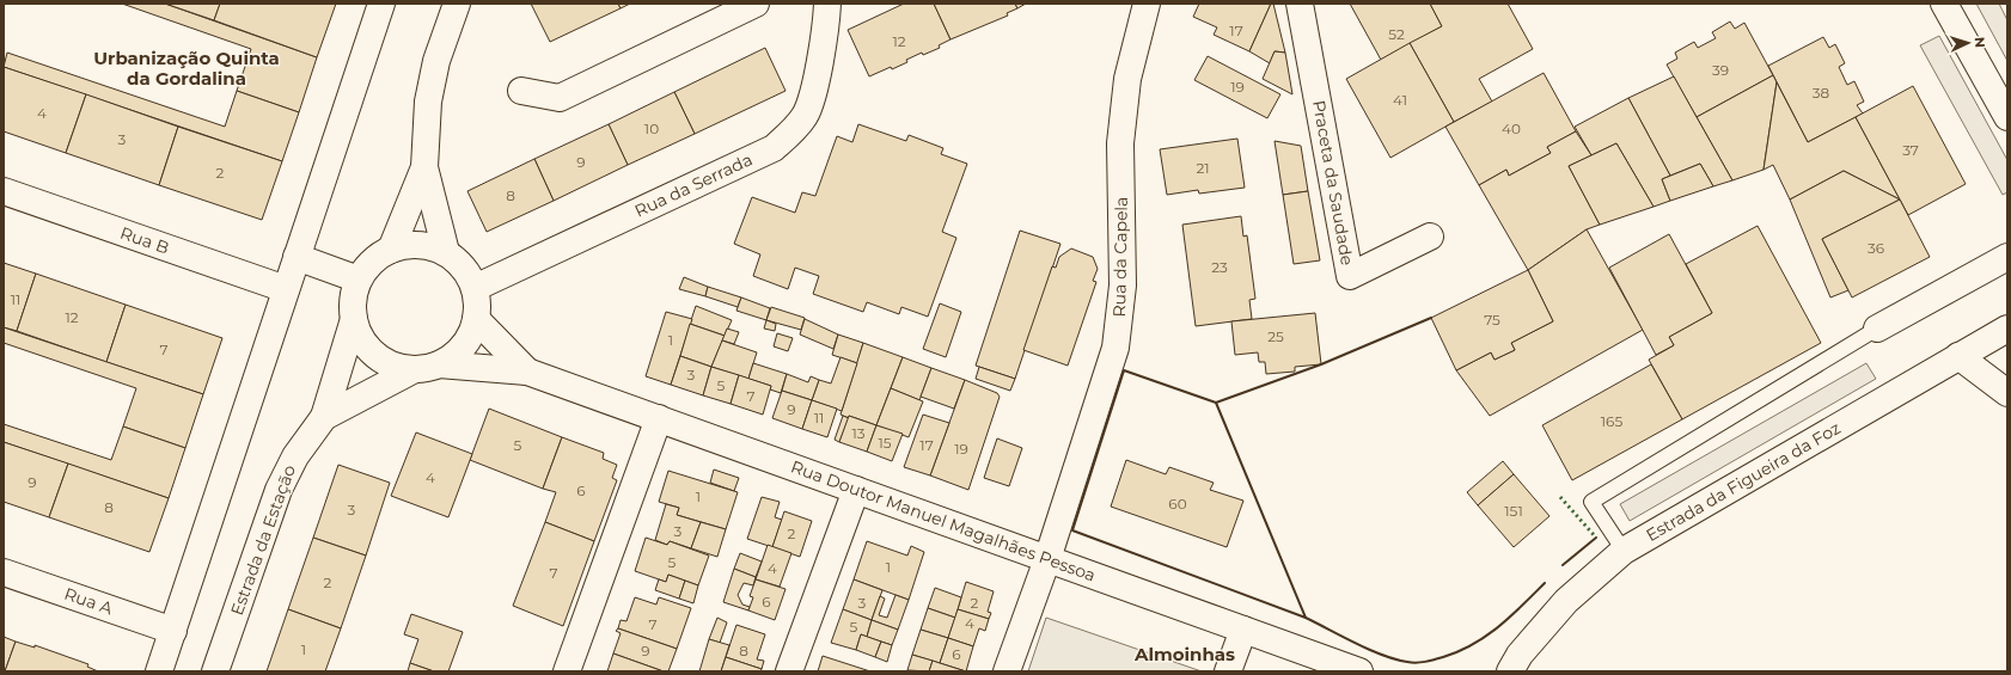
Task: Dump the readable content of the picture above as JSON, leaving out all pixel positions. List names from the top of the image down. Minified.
{"streets":{"street":["Praceta da Saudade","Rua da Serrada","Rua B","Rua da Capela","Estrada da Figueira da Foz","Rua Doutor Manuel Magalhães Pessoa","Estrada da Estação","Rua A"]},"crossings":[["Rua da Serrada","Rua Doutor Manuel Magalhães Pessoa"],["Rua da Serrada","Estrada da Estação"],["Rua da Capela","Rua Doutor Manuel Magalhães Pessoa"],["Rua Doutor Manuel Magalhães Pessoa","Estrada da Estação"]],"districts":["Urbanização Quinta da Gordalina","Almoinhas"],"house_numbers":["17","52","12","39","19","38","41","4","10","40","3","37","9","21","2","8","36","23","11","12","75","25","1","7","3","5","7","9","11","165","13","15","5","17","19","4","9","6","1","60","8","3","151","3","2","5","1","4","7","2","6","3","2","4","7","5","1","9","8","6"],"north":"right"}
